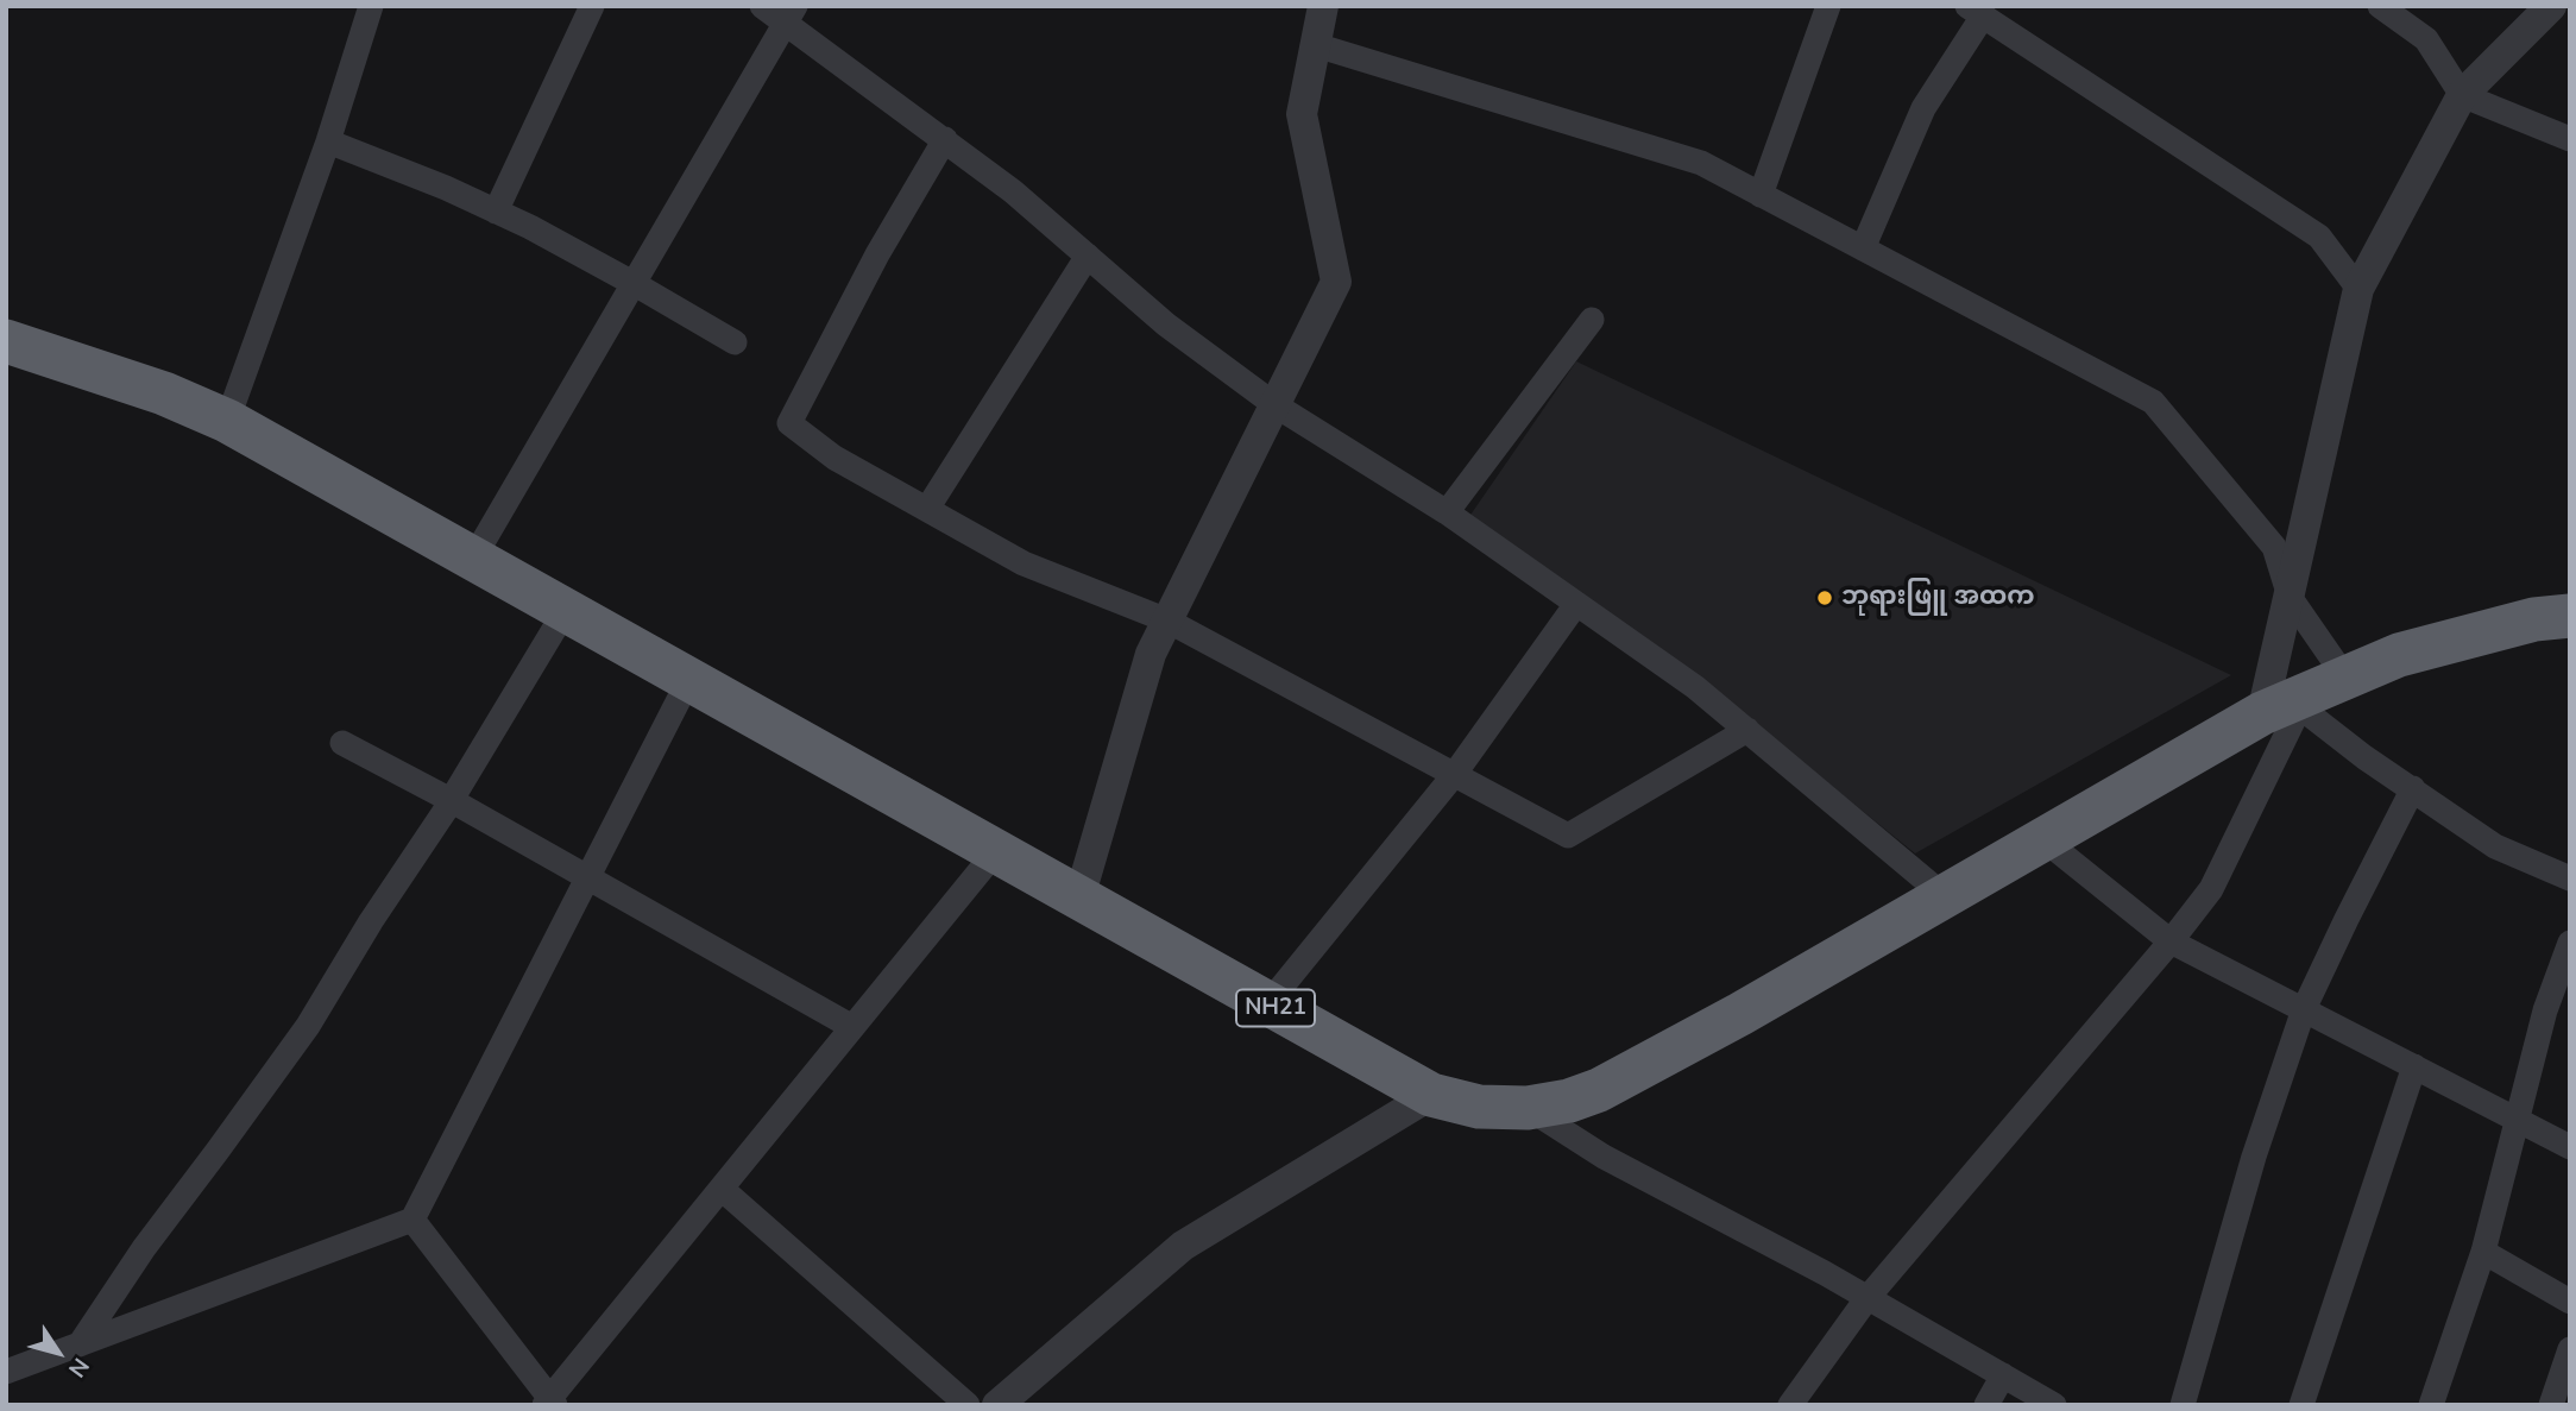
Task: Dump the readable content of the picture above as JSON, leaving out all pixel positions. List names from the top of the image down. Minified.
{"streets":{"highway":["NH21"]},"places":["ဘုရားဖြူ အထက"],"north":"bottom right"}
